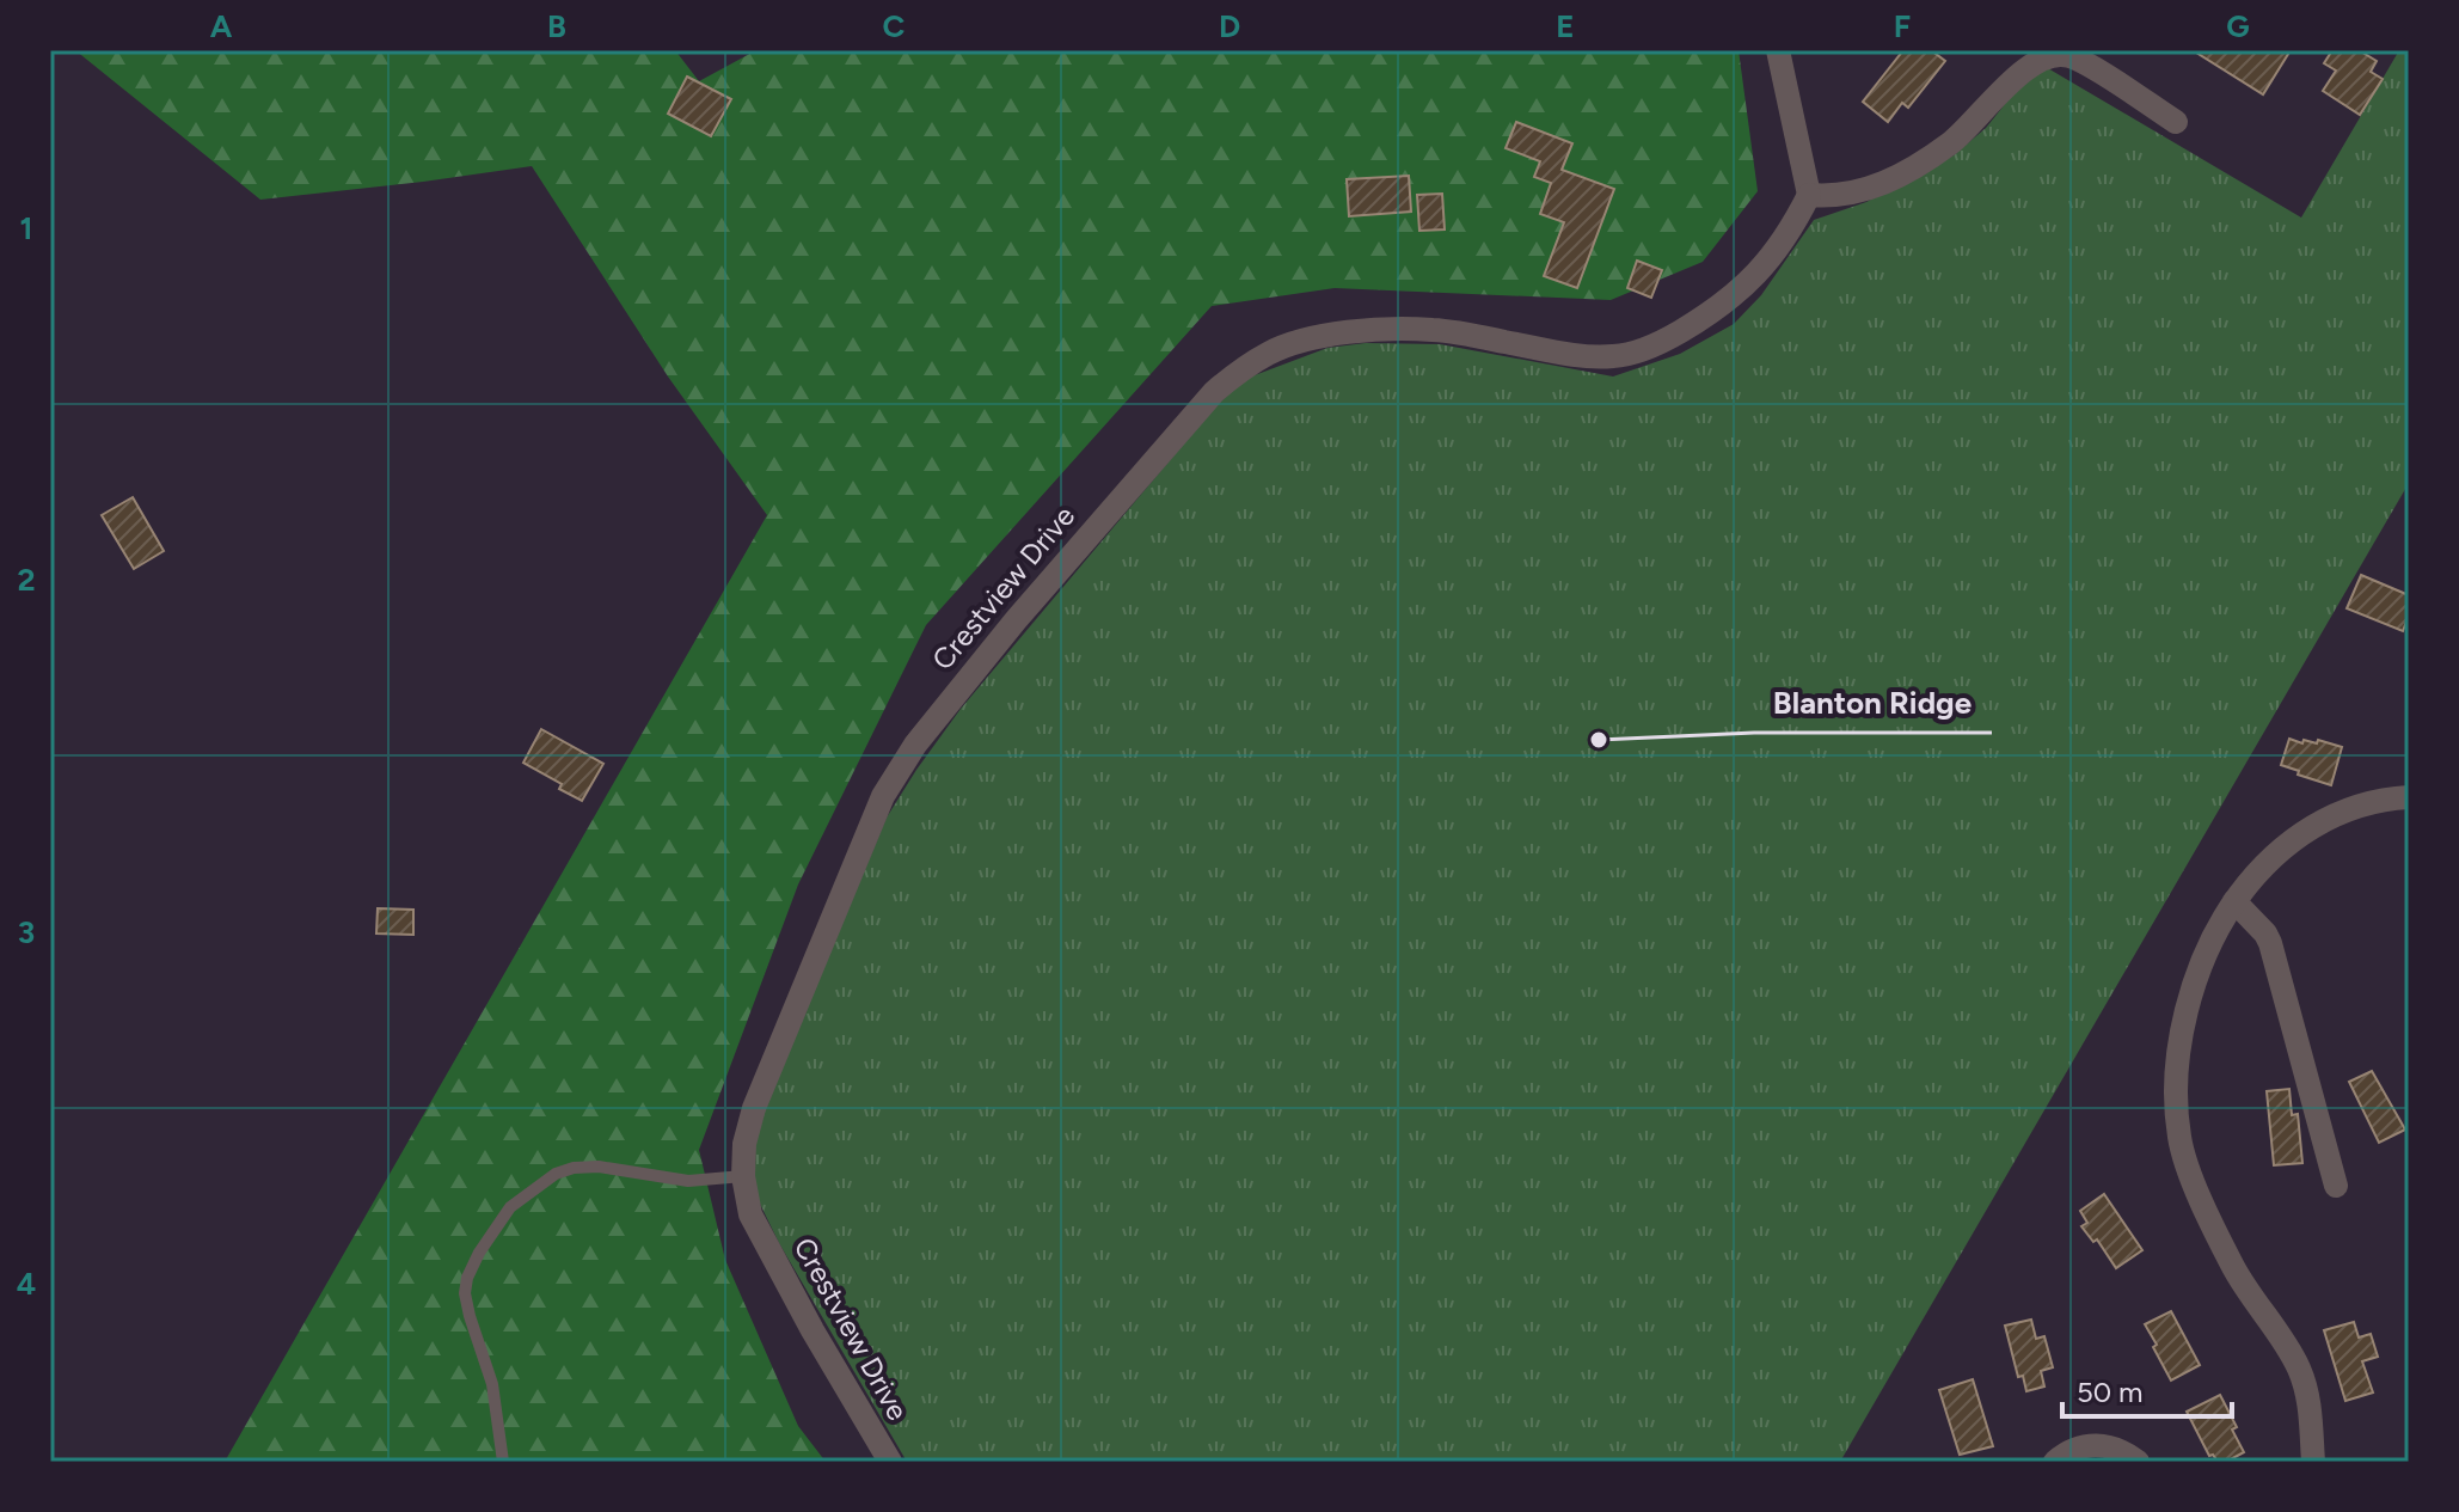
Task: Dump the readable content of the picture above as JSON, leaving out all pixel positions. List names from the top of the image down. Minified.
{"streets":{"street":["Crestview Drive"]},"places":["Blanton Ridge"],"scale_bar":"50 m","grid":{"columns":["A","B","C","D","E","F","G"],"rows":["1","2","3","4"]}}
